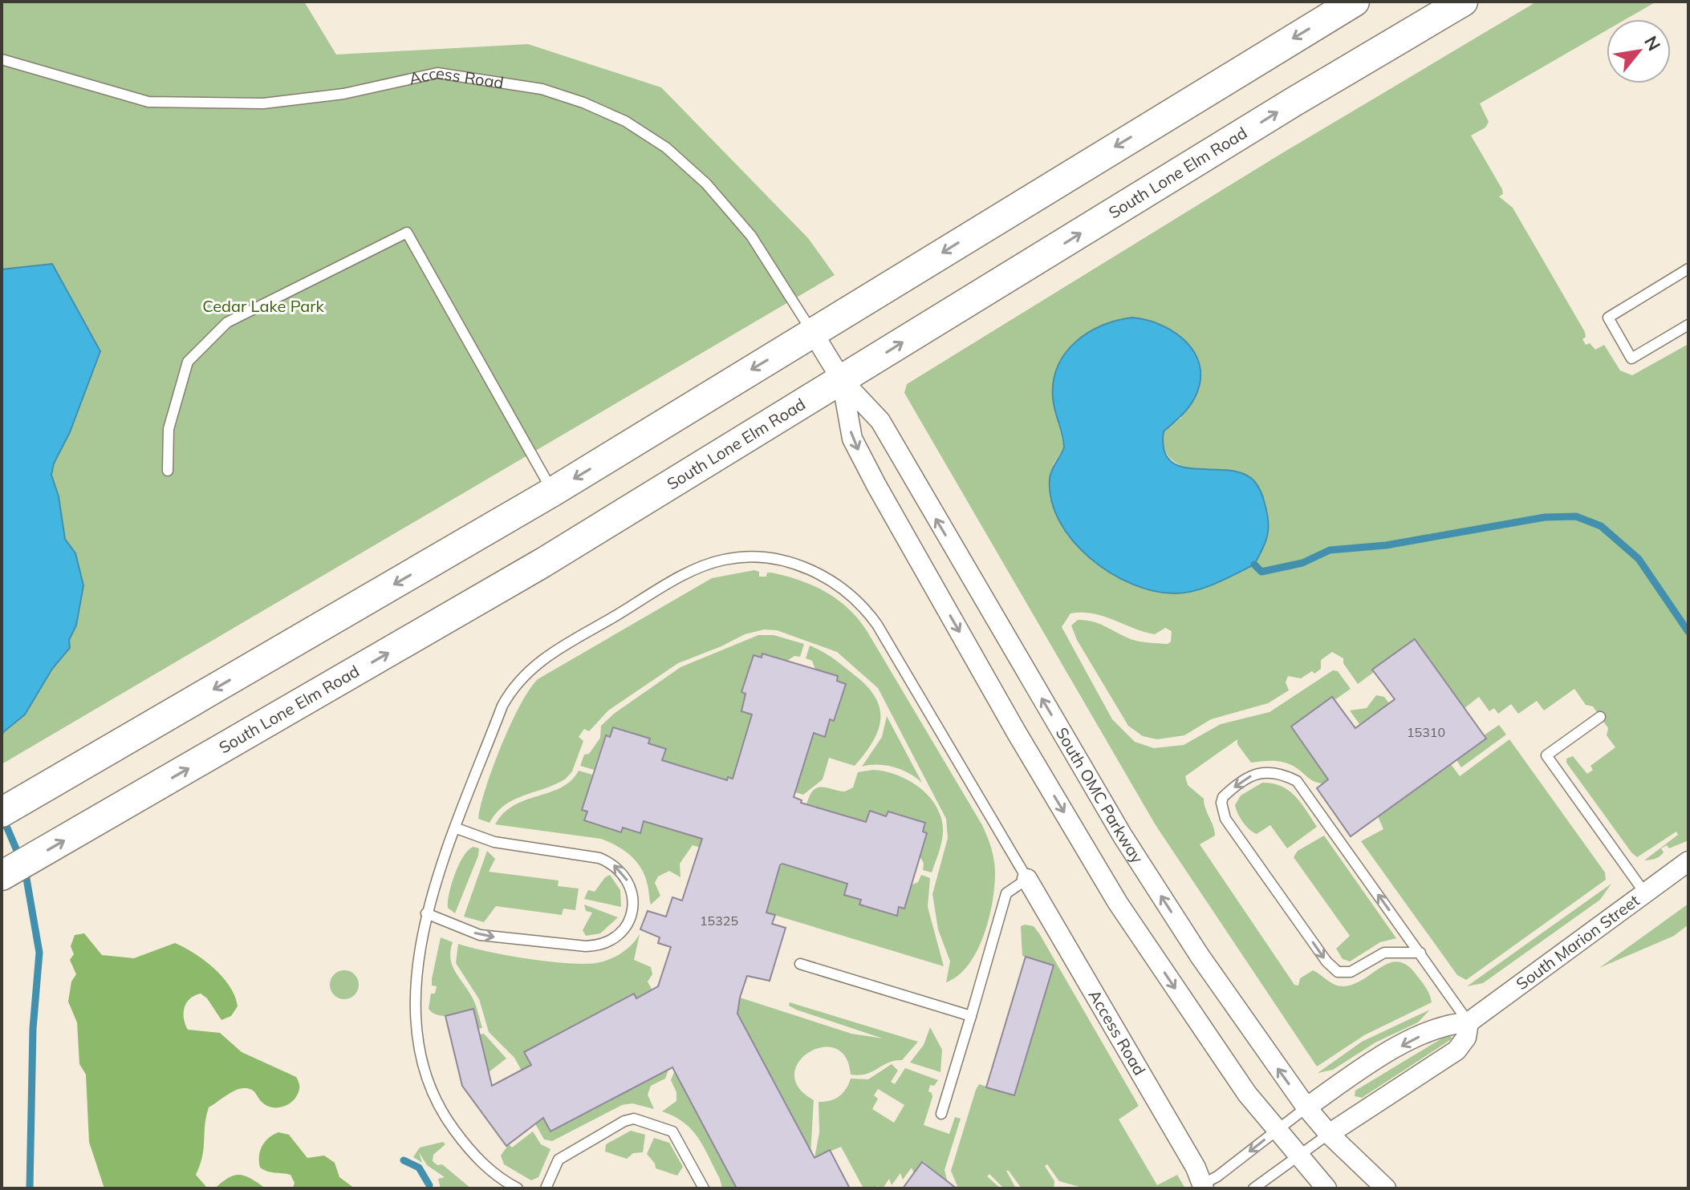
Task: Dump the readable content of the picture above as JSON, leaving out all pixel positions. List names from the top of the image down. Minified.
{"streets":{"main road":["South Lone Elm Road"],"street":["Access Road","South OMC Parkway","South Marion Street"]},"crossings":[["Access Road","South OMC Parkway"],["South Lone Elm Road","South OMC Parkway"],["South OMC Parkway","South Marion Street"]],"parks":["Cedar Lake Park"],"house_numbers":["15310","15325"],"north":"top right"}
